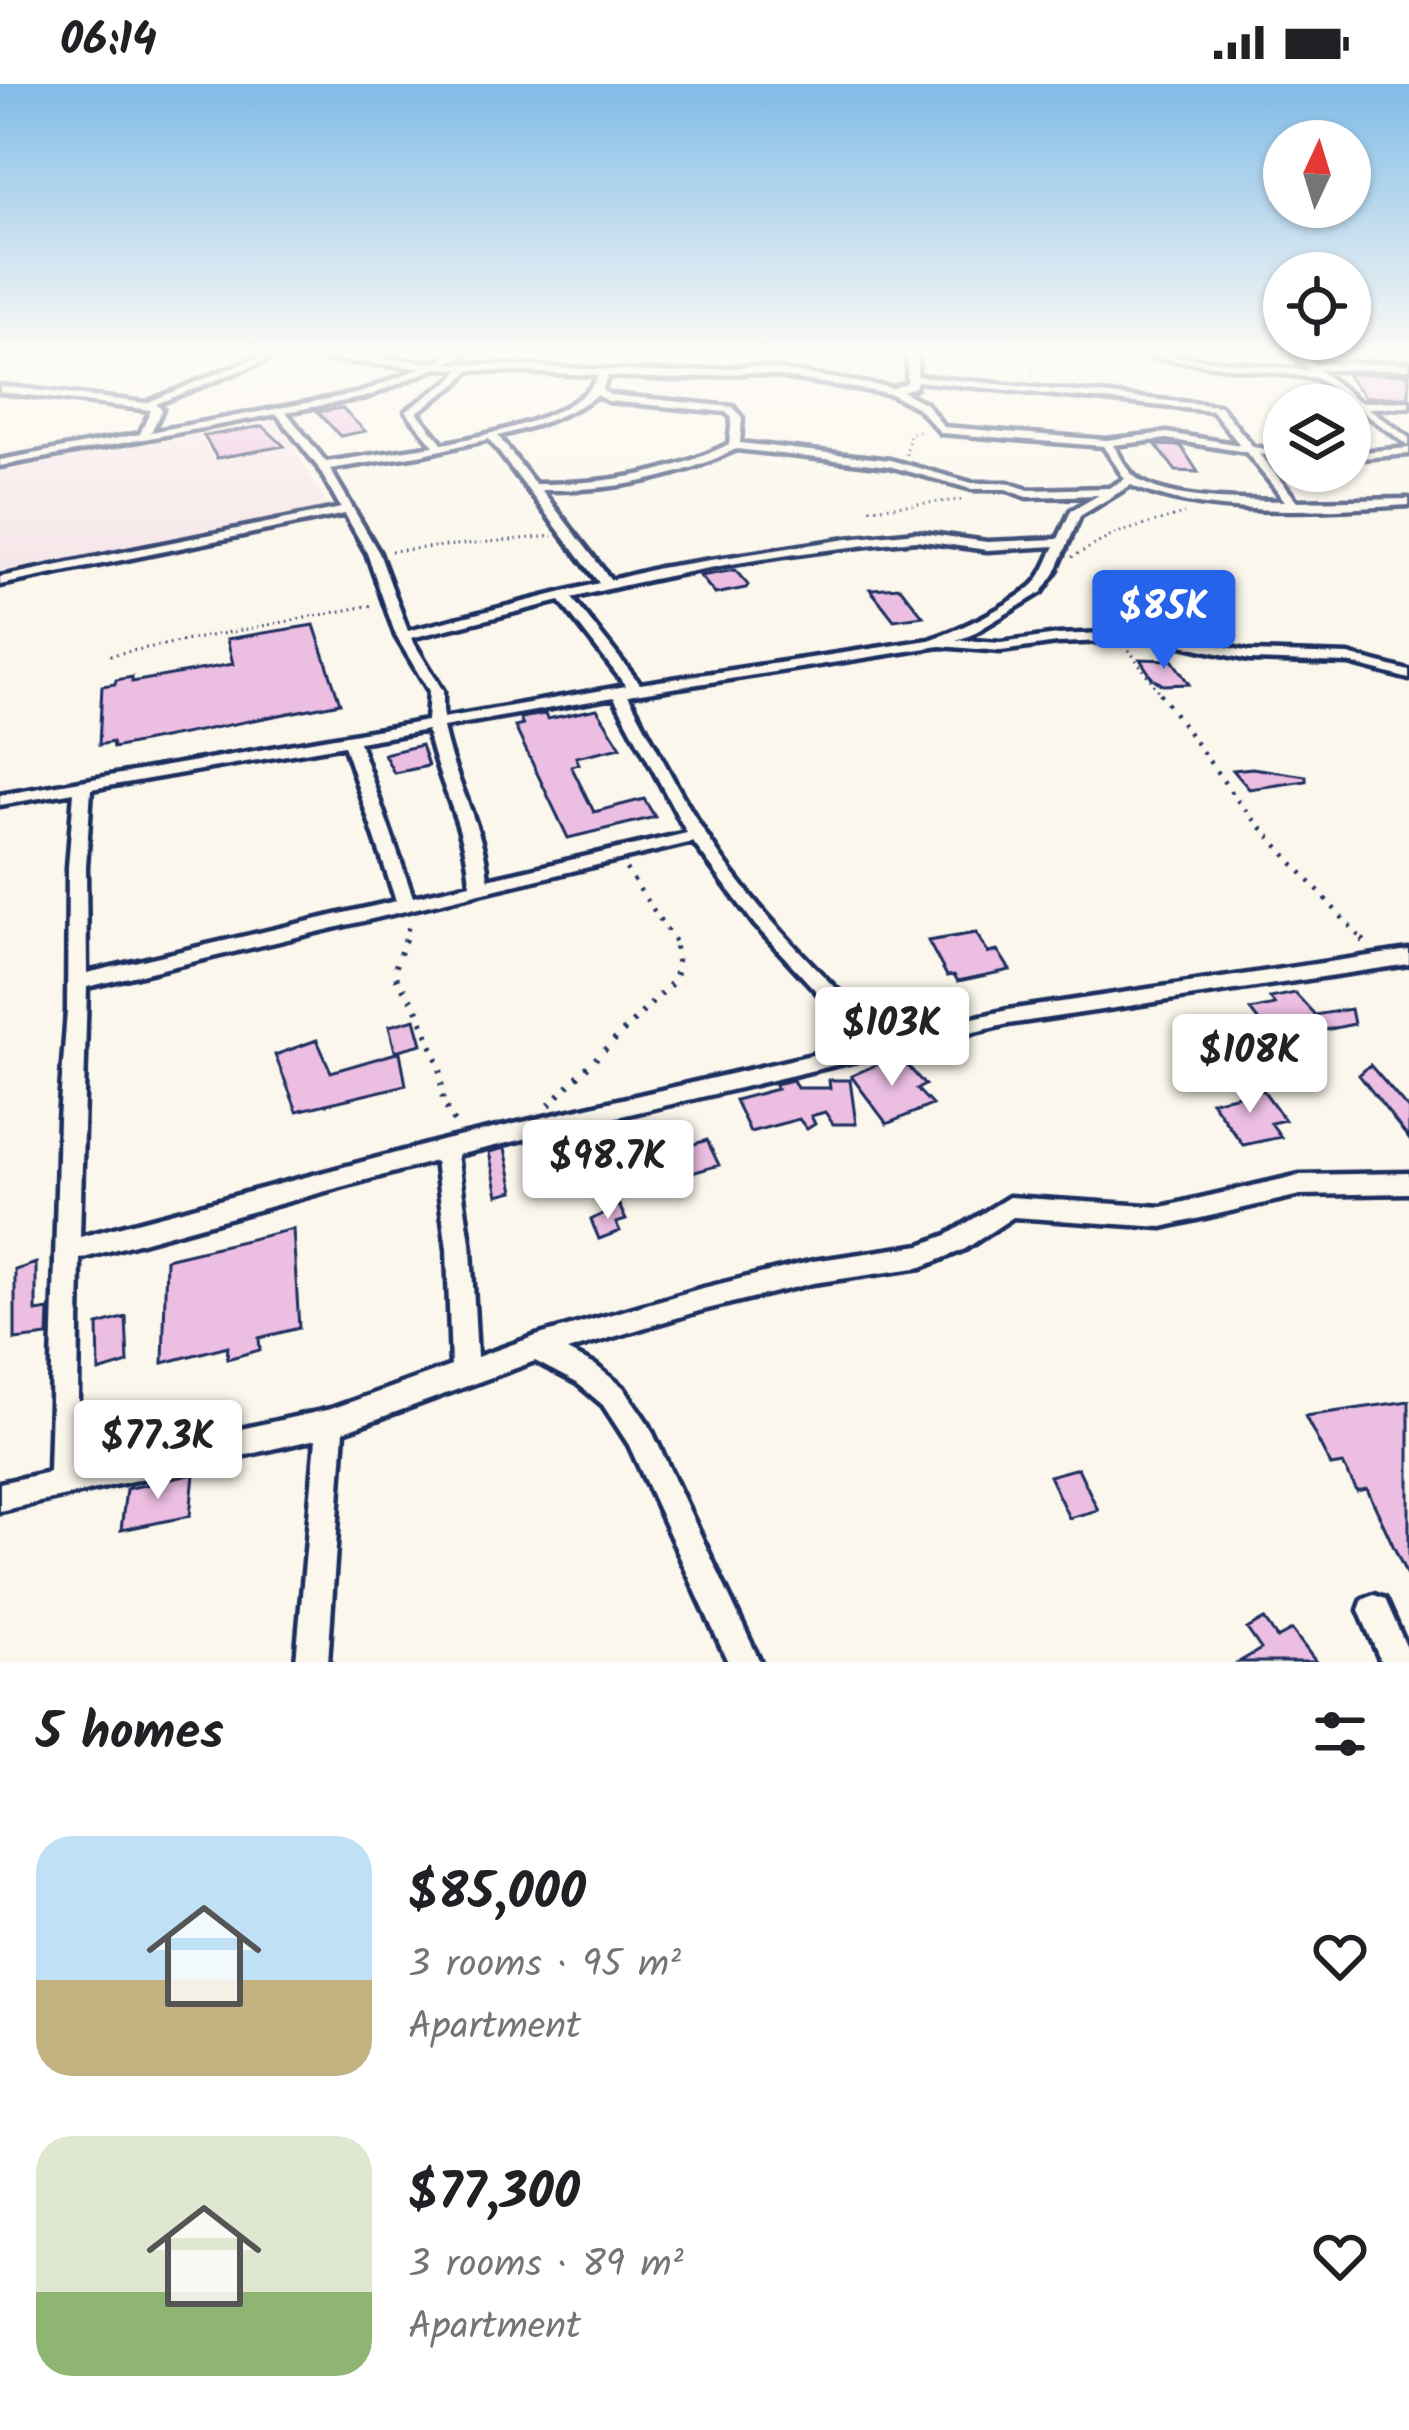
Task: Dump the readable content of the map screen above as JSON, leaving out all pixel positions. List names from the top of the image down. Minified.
{"north":"top","page":{"status":"06:14","price":["$85K","$103K","$108K","$98.7K","$77.3K"],"heading":"5 homes","list":[{"name":"$85,000","note":"3 rooms · 95 m² · Apartment"},{"name":"$77,300","note":"3 rooms · 89 m² · Apartment"}]}}
